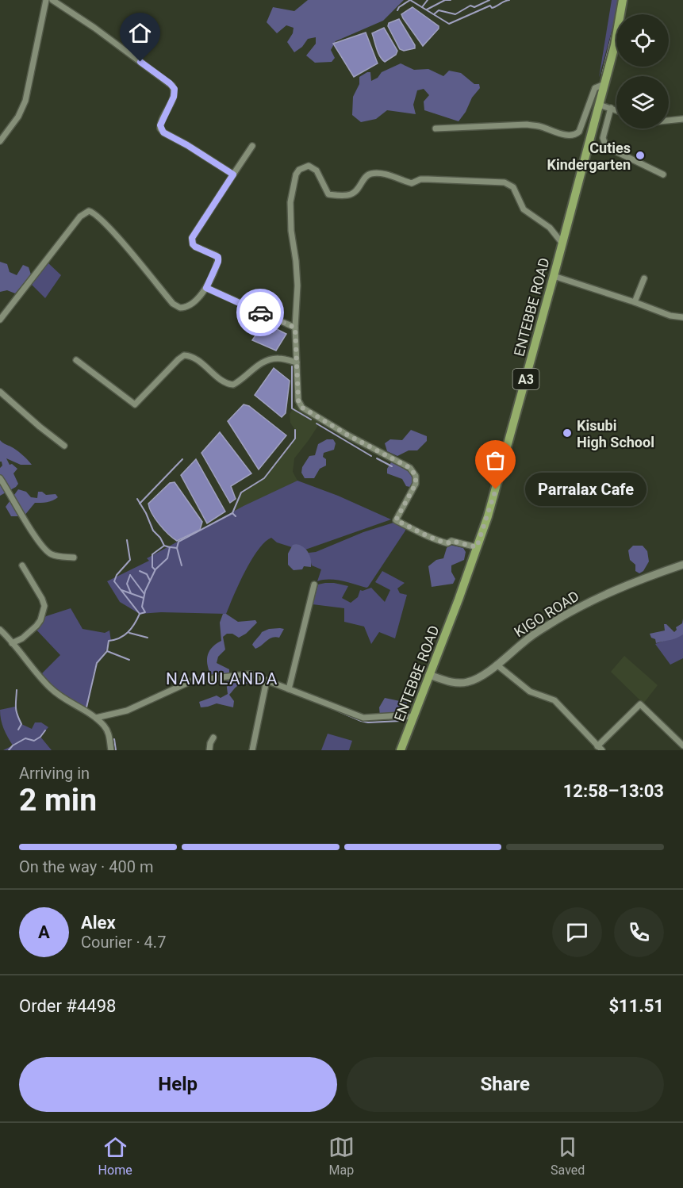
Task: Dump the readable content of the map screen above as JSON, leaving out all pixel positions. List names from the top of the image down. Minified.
{"streets":{"main road":["ENTEBBE ROAD","A3"],"street":["KIGO ROAD"]},"crossings":[["ENTEBBE ROAD","KIGO ROAD"]],"districts":["NAMULANDA"],"places":["Cuties Kindergarten","Kisubi High School","Parralax Cafe"],"page":{"bubble":"Parralax Cafe","heading":["2 min","Arriving in","12:58–13:03"],"panel":["Alex","Courier · 4.7","Order #4498","$11.51"],"bar":"On the way · 400 m","round":"A","buttons":["Help","Share"],"tabs":["Home","Map","Saved"]}}
